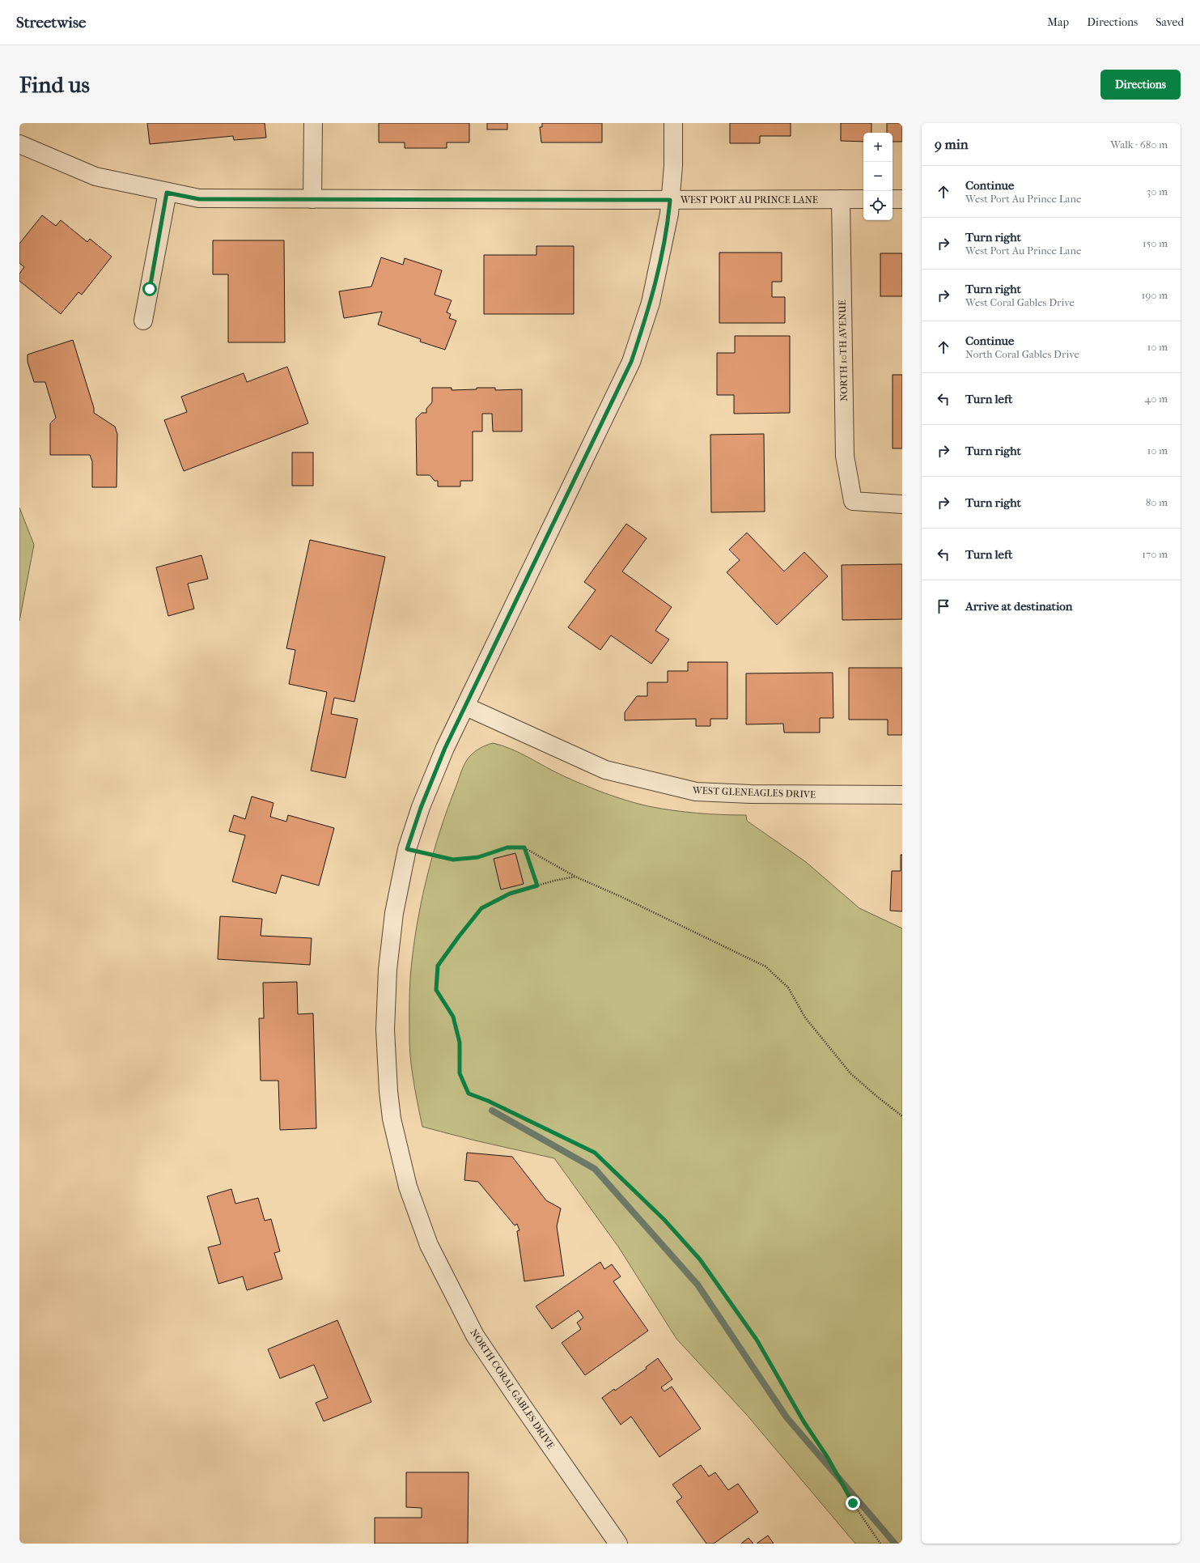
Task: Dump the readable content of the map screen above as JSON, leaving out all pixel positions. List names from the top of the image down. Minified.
{"streets":{"street":["WEST PORT AU PRINCE LANE","NORTH 10TH AVENUE","WEST GLENEAGLES DRIVE","NORTH CORAL GABLES DRIVE"]},"crossings":[["WEST PORT AU PRINCE LANE","NORTH 10TH AVENUE"],["WEST PORT AU PRINCE LANE","NORTH CORAL GABLES DRIVE"],["WEST GLENEAGLES DRIVE","NORTH CORAL GABLES DRIVE"]],"page":{"header":"Streetwise","nav":["Map","Directions","Saved"],"buttons":"Directions","title":"Find us","heading":["9 min","Walk · 680 m"],"map_buttons":["+","−"],"list":[["Continue","West Port Au Prince Lane","30 m"],["Turn right","West Port Au Prince Lane","150 m"],["Turn right","West Coral Gables Drive","190 m"],["Continue","North Coral Gables Drive","10 m"],["Turn left","40 m"],["Turn right","10 m"],["Turn right","80 m"],["Turn left","170 m"],"Arrive at destination"]}}
